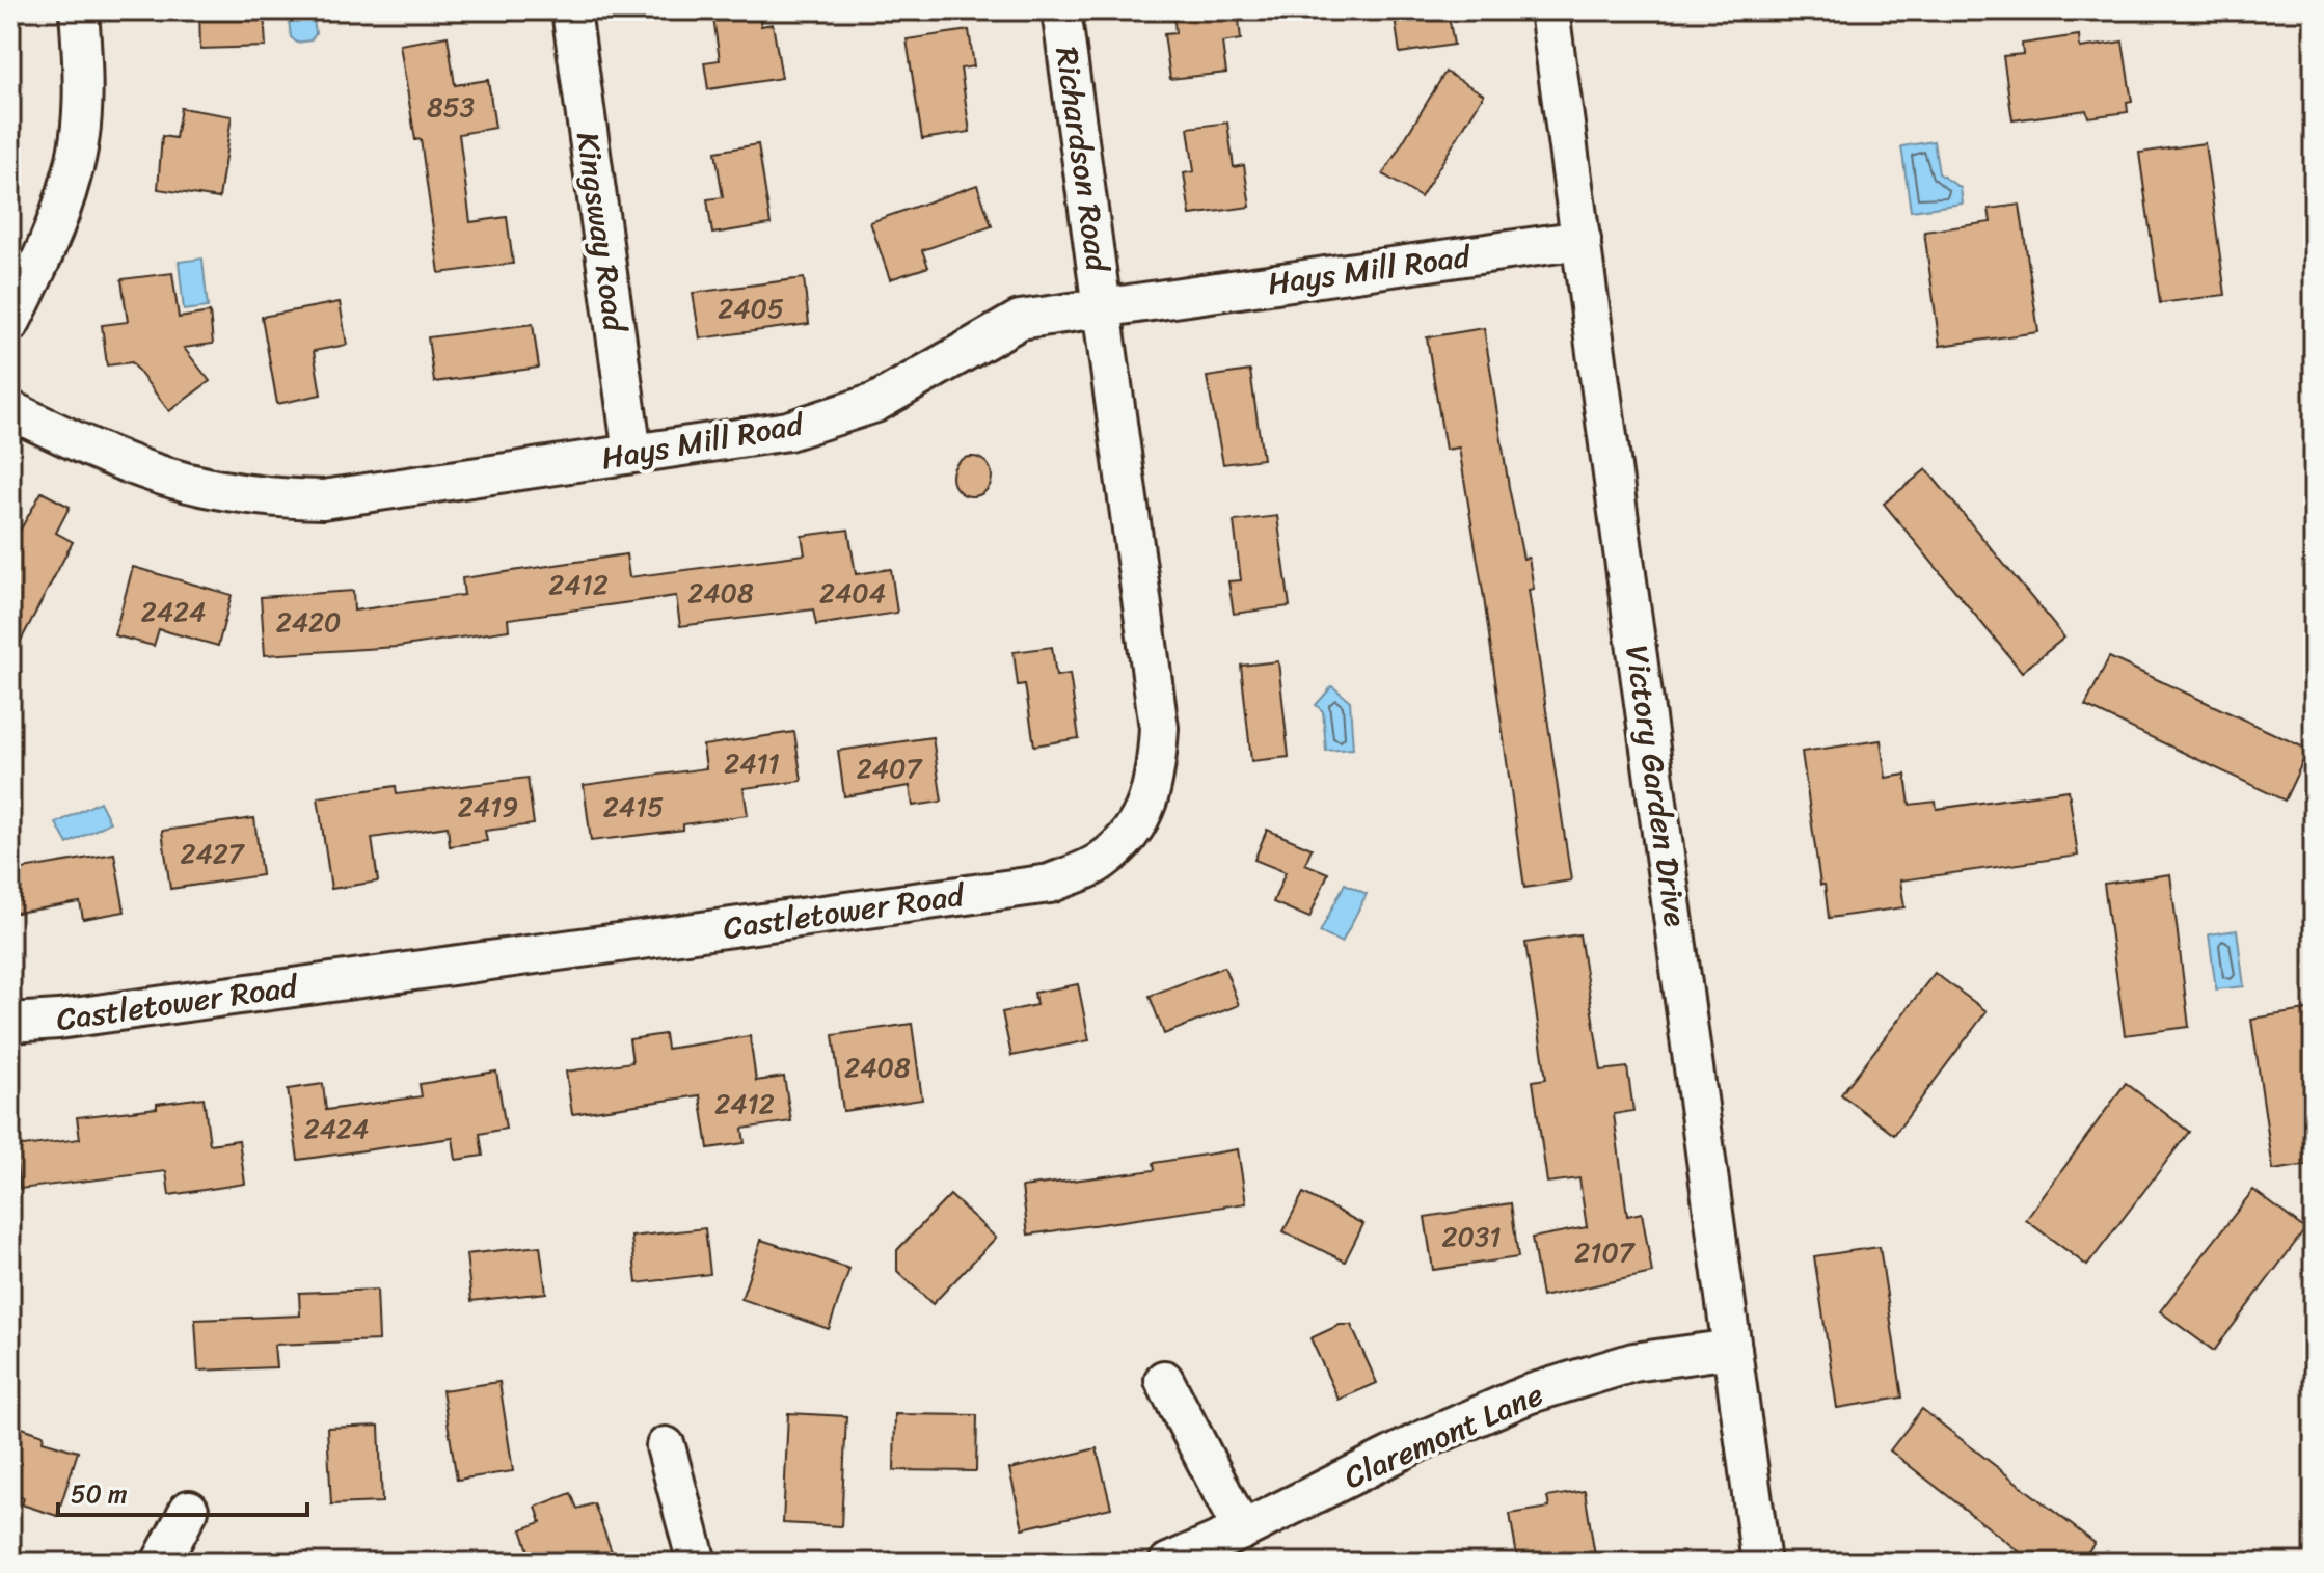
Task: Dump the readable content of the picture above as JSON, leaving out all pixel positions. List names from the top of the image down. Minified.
{"streets":{"street":["Richardson Road","Kingsway Road","Hays Mill Road","Victory Garden Drive","Castletower Road","Claremont Lane"]},"crossings":[["Richardson Road","Hays Mill Road"],["Richardson Road","Castletower Road"],["Kingsway Road","Hays Mill Road"],["Hays Mill Road","Victory Garden Drive"],["Hays Mill Road","Castletower Road"],["Victory Garden Drive","Claremont Lane"]],"house_numbers":["853","2405","2412","2408","2404","2424","2420","2411","2407","2419","2415","2427","2408","2412","2424","2031","2107"],"scale_bar":"50 m"}
